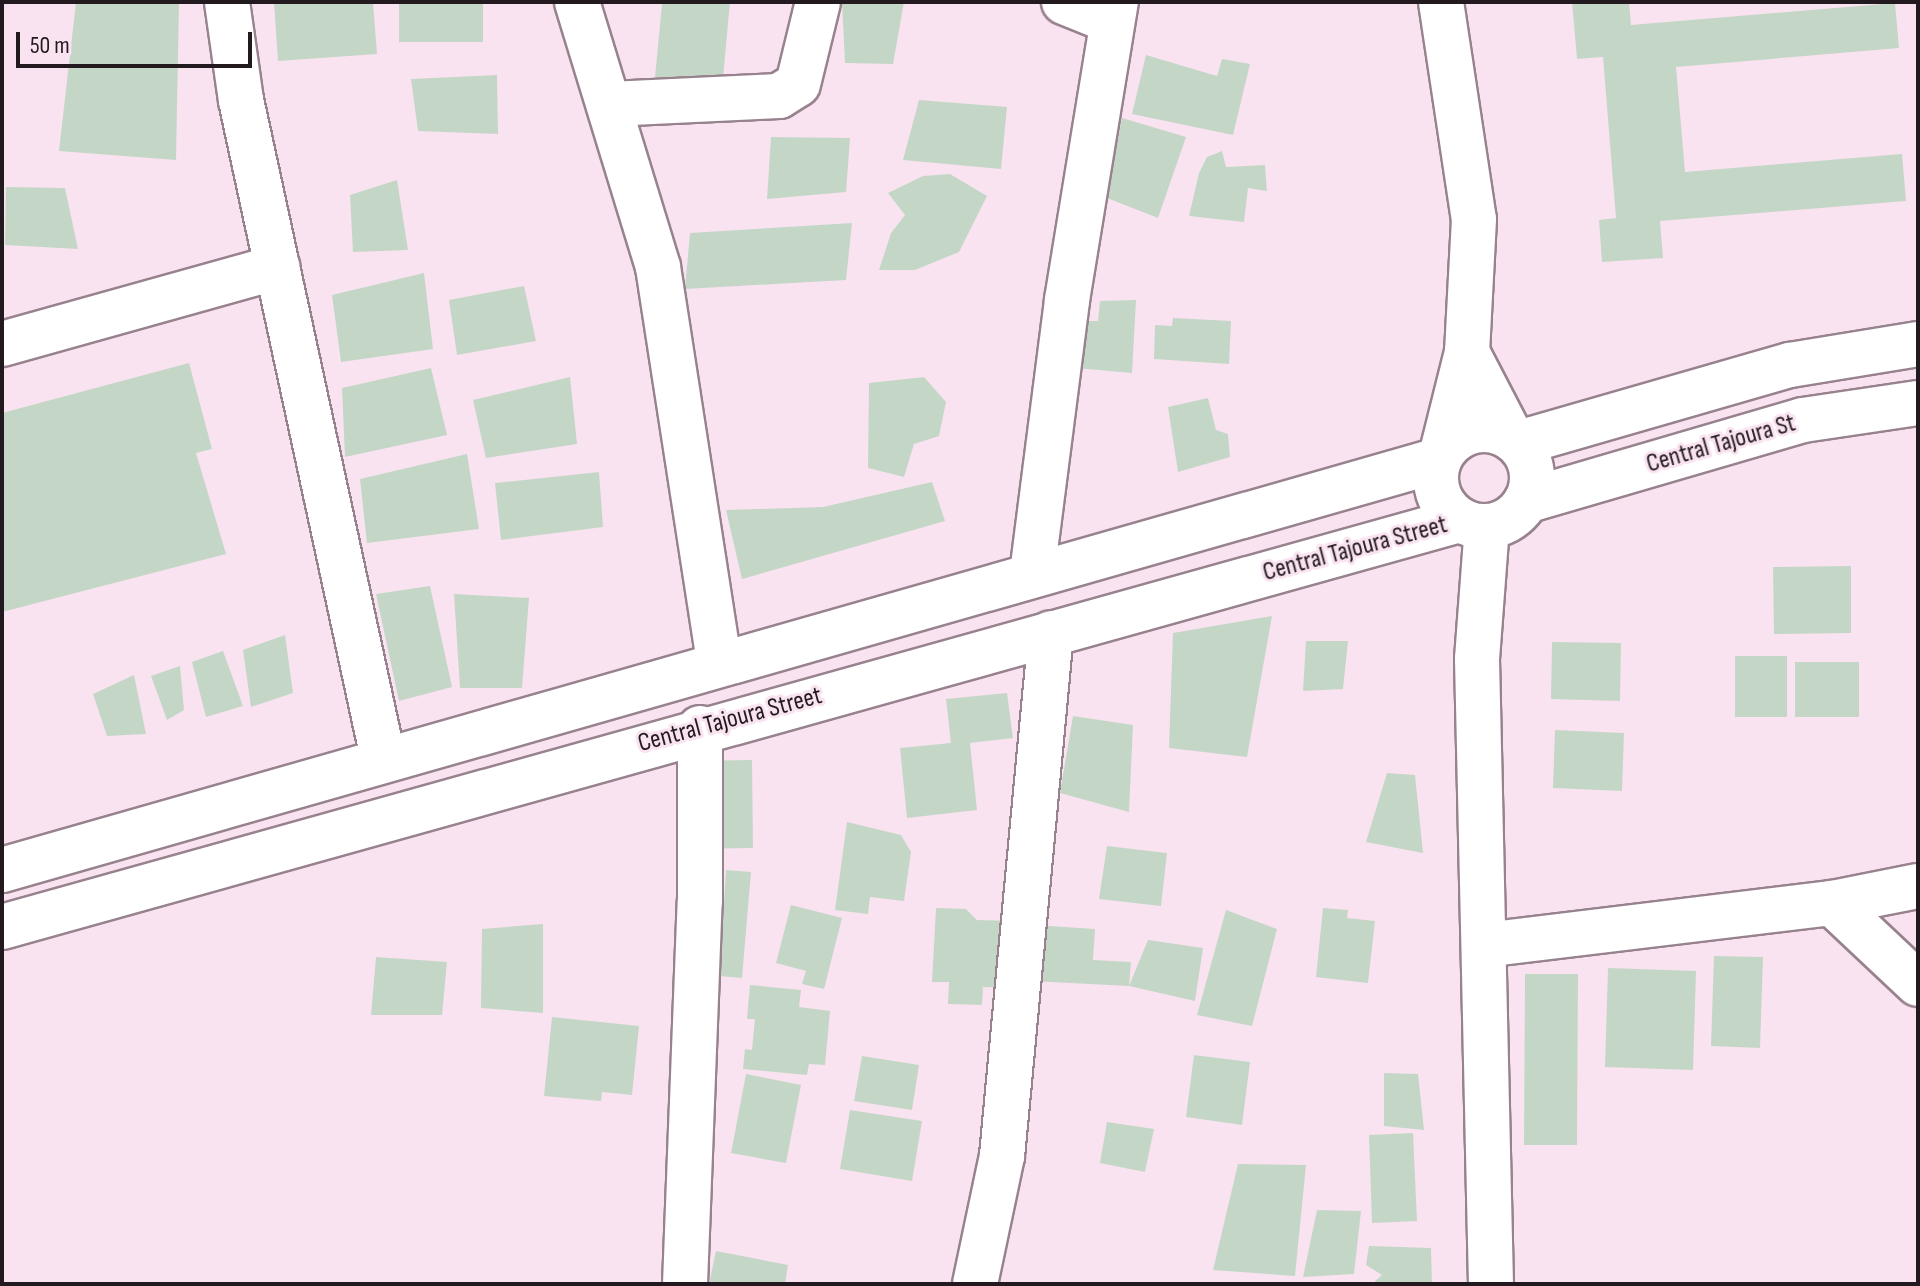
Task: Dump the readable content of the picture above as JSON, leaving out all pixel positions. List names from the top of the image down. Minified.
{"streets":{"street":["Central Tajoura St","Central Tajoura Street"]},"crossings":[["Central Tajoura St","Central Tajoura Street"]],"scale_bar":"50 m"}
